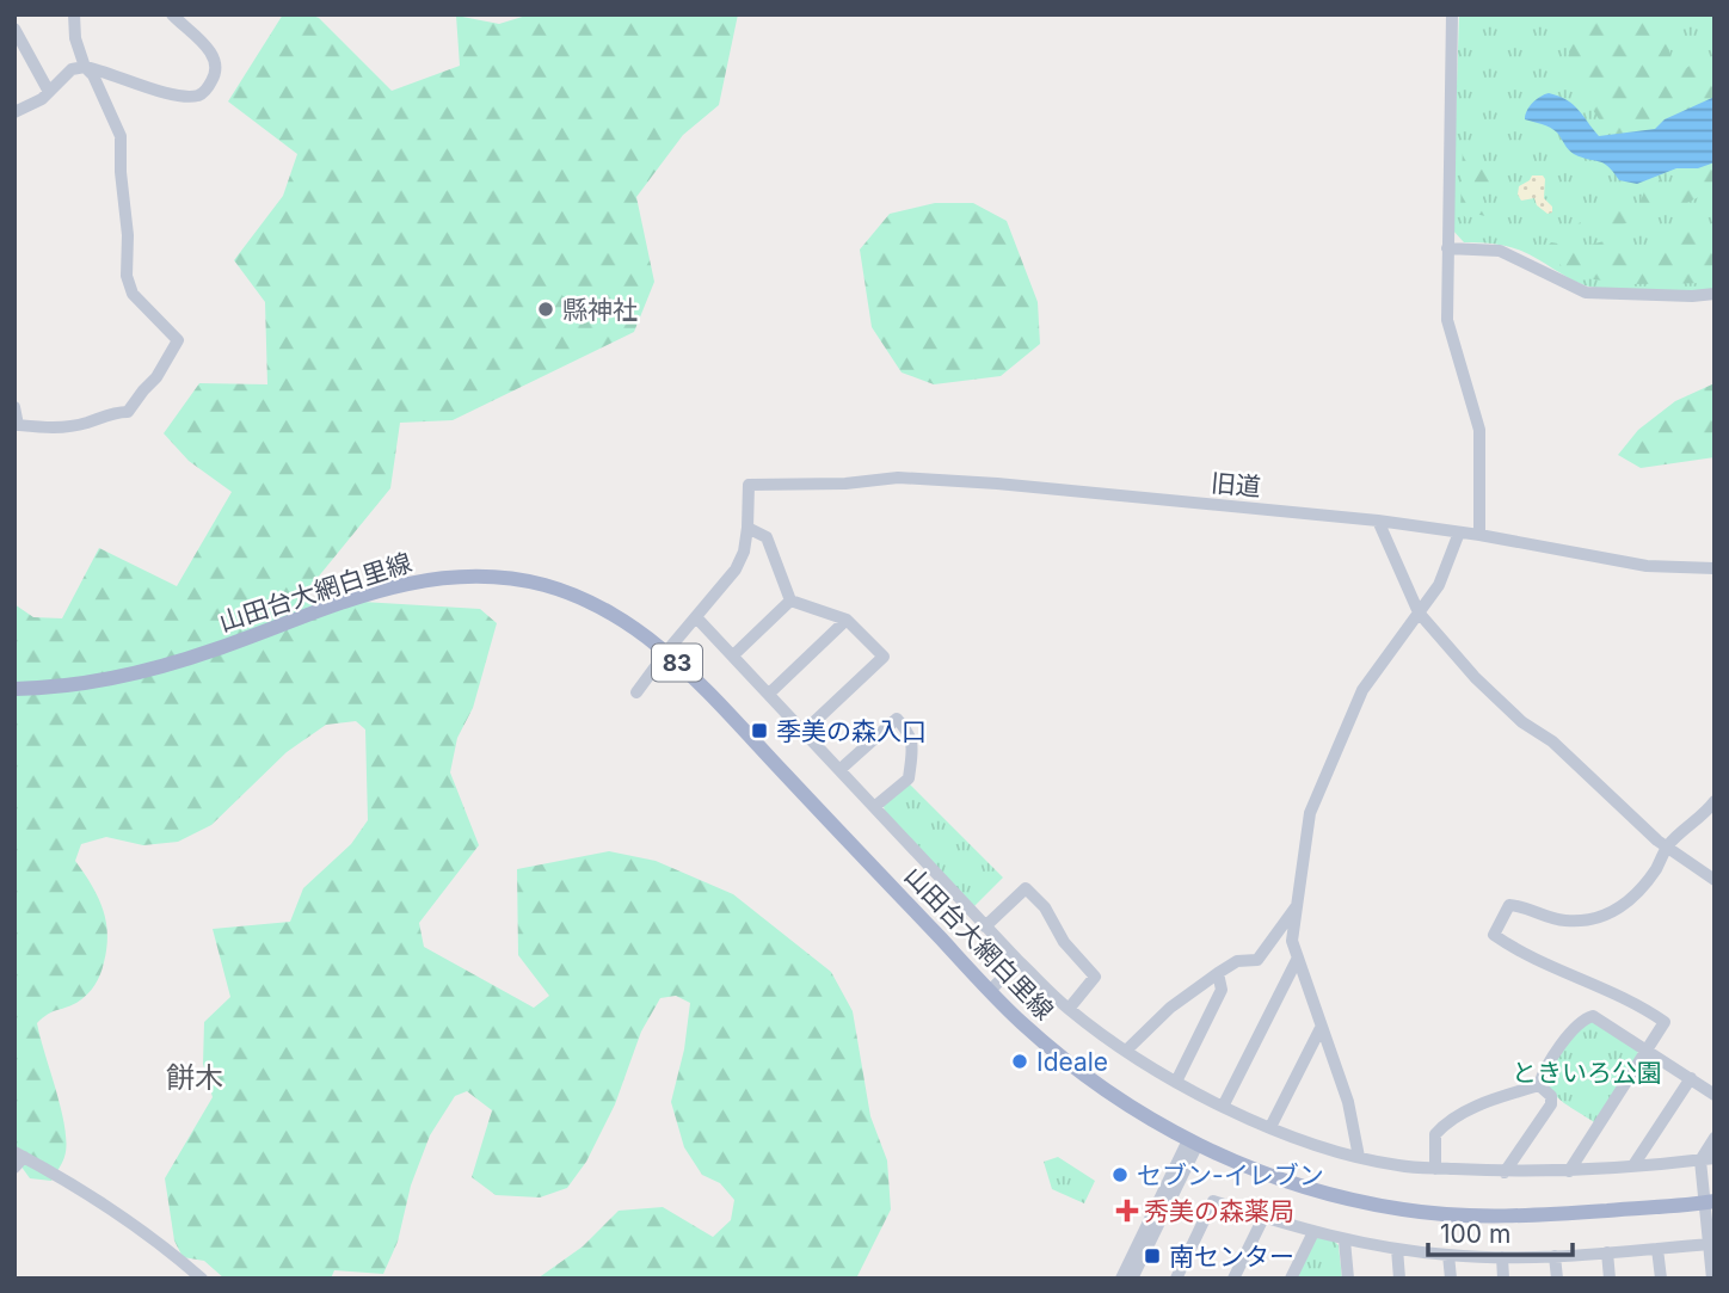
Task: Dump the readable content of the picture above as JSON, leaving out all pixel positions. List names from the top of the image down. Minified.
{"streets":{"main road":["山田台大網白里線","83"],"street":["旧道"]},"crossings":[["旧道","83"],["山田台大網白里線","83"]],"districts":["餅木"],"parks":["ときいろ公園"],"places":{"other":["縣神社","Ideale","セブン-イレブン"],"transit":["季美の森入口","南センター"],"health":["秀美の森薬局"]},"scale_bar":"100 m"}
